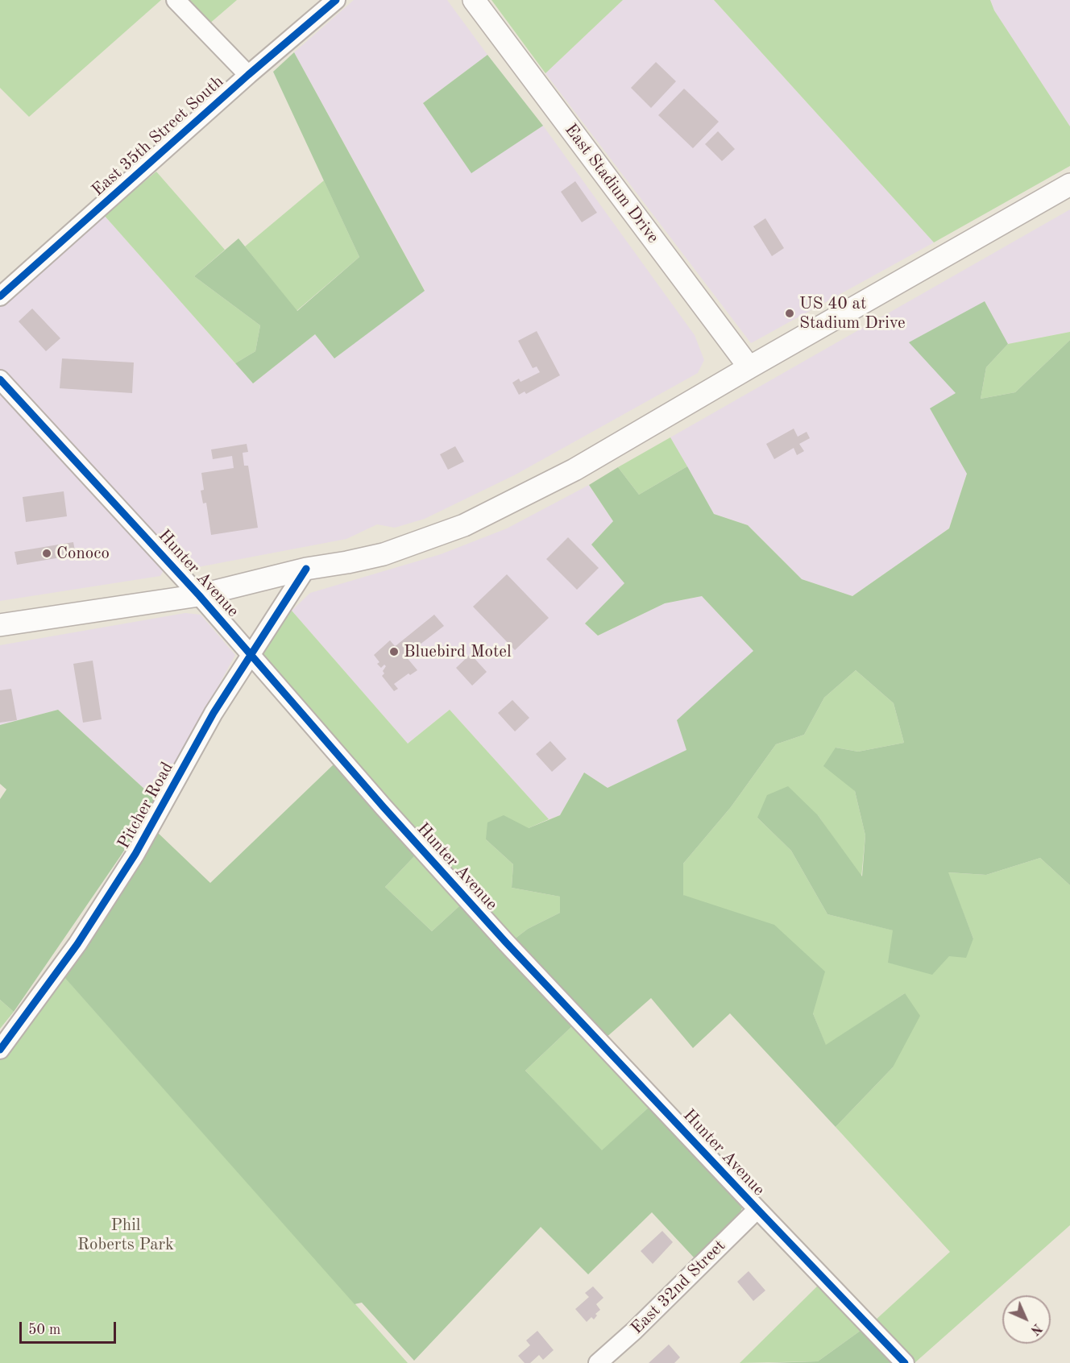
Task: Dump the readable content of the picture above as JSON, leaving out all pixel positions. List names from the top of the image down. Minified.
{"streets":{"main road":["East Stadium Drive"],"street":["East 35th Street South","Hunter Avenue","Pitcher Road","East 32nd Street"]},"crossings":[["Hunter Avenue","Pitcher Road"],["Hunter Avenue","East 32nd Street"]],"parks":["Phil Roberts Park"],"places":["US 40 at Stadium Drive","Conoco","Bluebird Motel"],"scale_bar":"50 m","north":"bottom right"}
